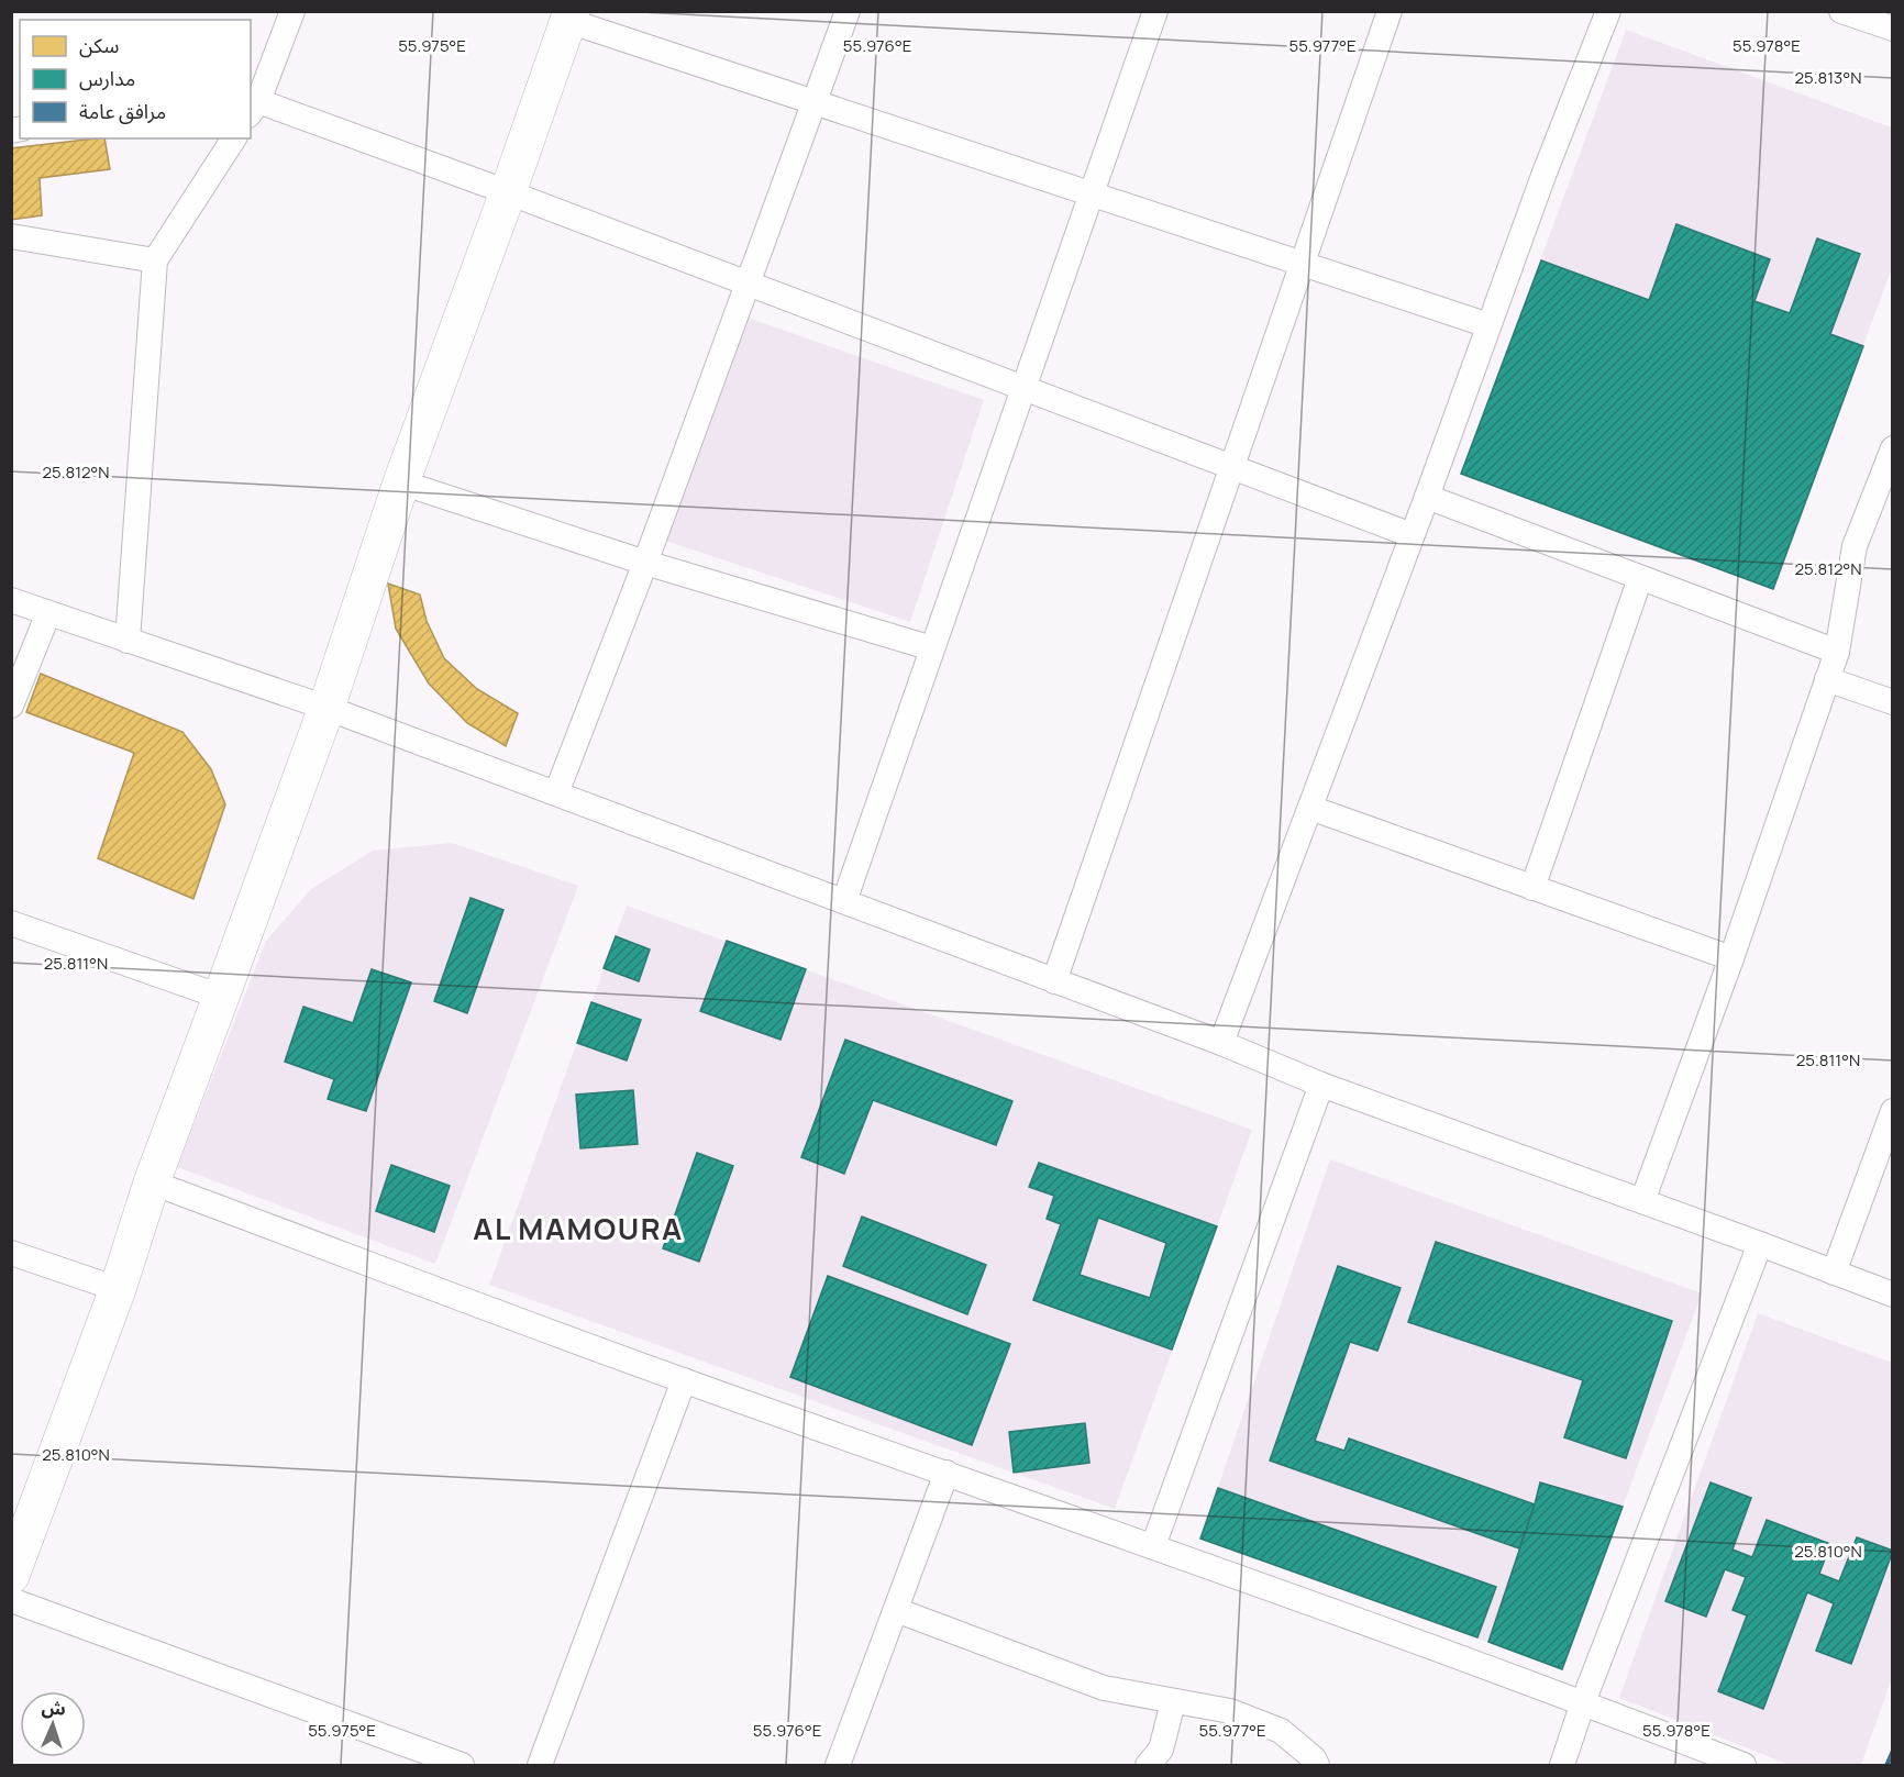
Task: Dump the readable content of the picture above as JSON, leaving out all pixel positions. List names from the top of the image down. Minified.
{"districts":["AL MAMOURA"],"legend":["سكن","مدارس","مرافق عامة"],"north":"top","coordinates":["55.975°E","55.976°E","55.977°E","55.978°E","25.813°N","25.812°N","25.811°N","25.810°N"]}
